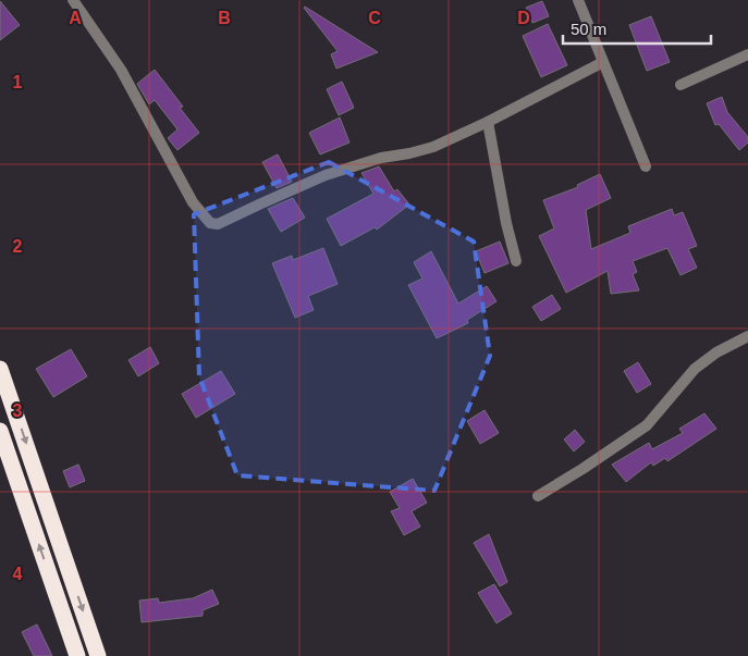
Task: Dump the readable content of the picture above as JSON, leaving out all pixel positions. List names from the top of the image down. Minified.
{"scale_bar":"50 m","grid":{"columns":["A","B","C","D"],"rows":["1","2","3","4"]}}
